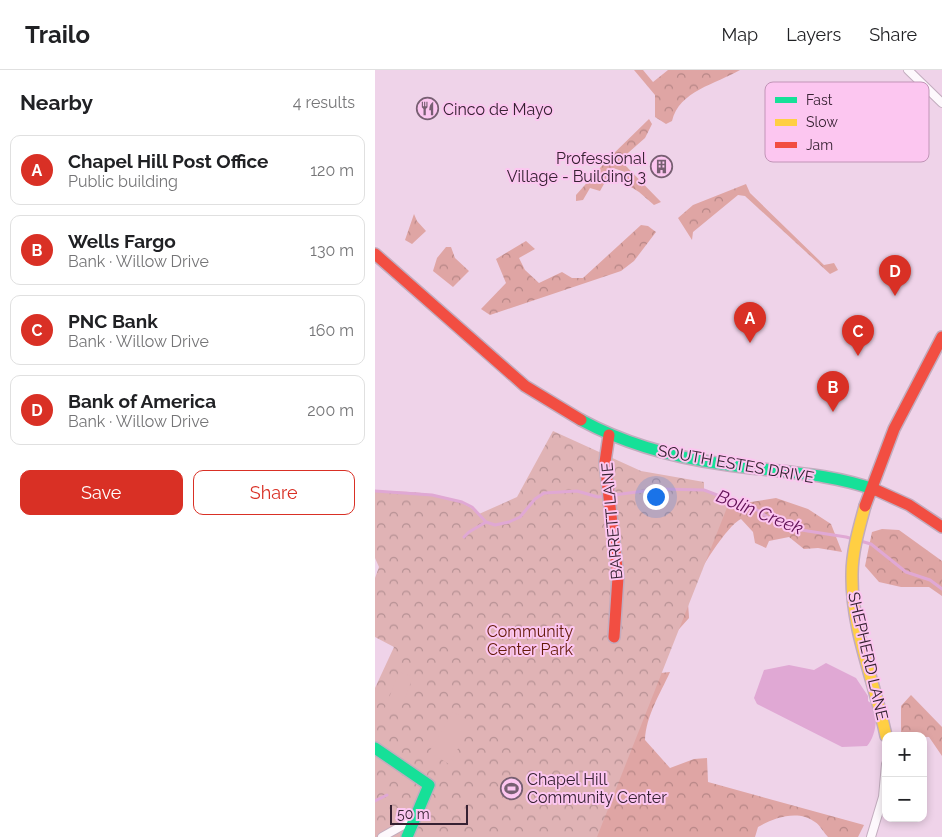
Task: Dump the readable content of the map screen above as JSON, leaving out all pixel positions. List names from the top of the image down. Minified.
{"streets":{"street":["SOUTH ESTES DRIVE","BARRETT LANE","SHEPHERD LANE"]},"crossings":[["SOUTH ESTES DRIVE","BARRETT LANE"],["SOUTH ESTES DRIVE","SHEPHERD LANE"]],"water":["Bolin Creek"],"parks":["Community Center Park"],"places":{"restaurant":["Cinco de Mayo"],"building":["Professional Village - Building 3"],"sports":["Chapel Hill Community Center"]},"legend":["Fast","Slow","Jam"],"scale_bar":"50 m","page":{"header":"Trailo","nav":["Map","Layers","Share"],"heading":["Nearby","4 results"],"list":[{"mark":"A","name":"Chapel Hill Post Office","note":"Public building","value":"120 m"},{"mark":"B","name":"Wells Fargo","note":"Bank · Willow Drive","value":"130 m"},{"mark":"C","name":"PNC Bank","note":"Bank · Willow Drive","value":"160 m"},{"mark":"D","name":"Bank of America","note":"Bank · Willow Drive","value":"200 m"}],"pins":["D","A","C","B"],"buttons":["Save","Share"],"map_buttons":["+","−"],"scale":"50 m"}}
